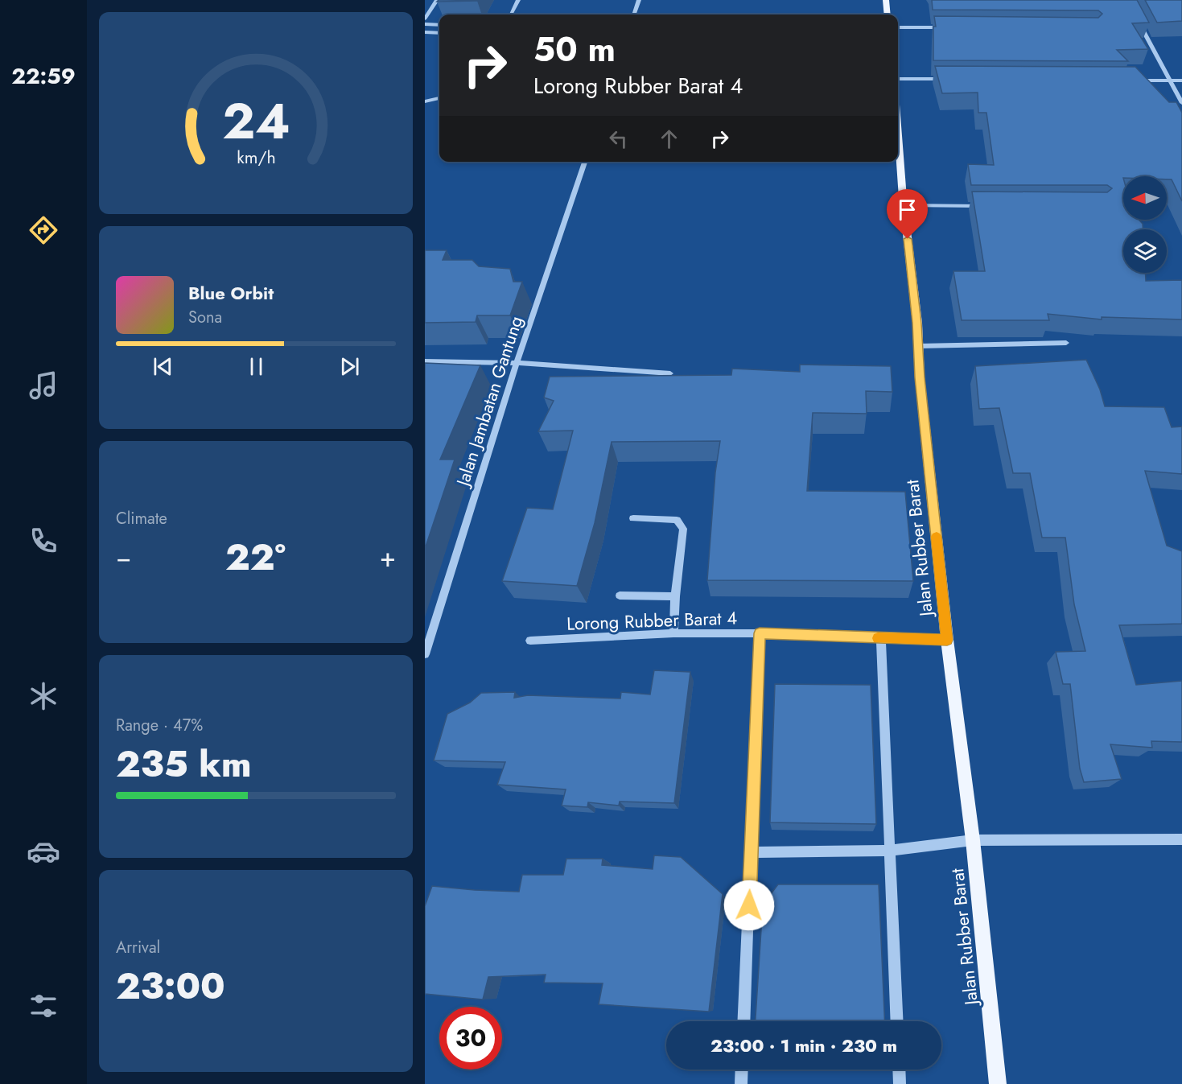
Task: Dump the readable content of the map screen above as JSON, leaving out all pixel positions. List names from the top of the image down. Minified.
{"streets":{"main road":["Jalan Rubber Barat"],"street":["Jalan Jambatan Gantung","Lorong Rubber Barat 4"]},"crossings":[["Jalan Rubber Barat","Lorong Rubber Barat 4"]],"north":"left","page":{"tabs":"22:59","turn":["50 m","Lorong Rubber Barat 4"],"song":["Blue Orbit","Sona"],"tile":["Climate",["Range · 47%","235 km"],["Arrival","23:00"]],"heat":["−","22°","+"],"limit":"30","trip":"23:00 · 1 min · 230 m","gauge":["24","km/h"]}}
